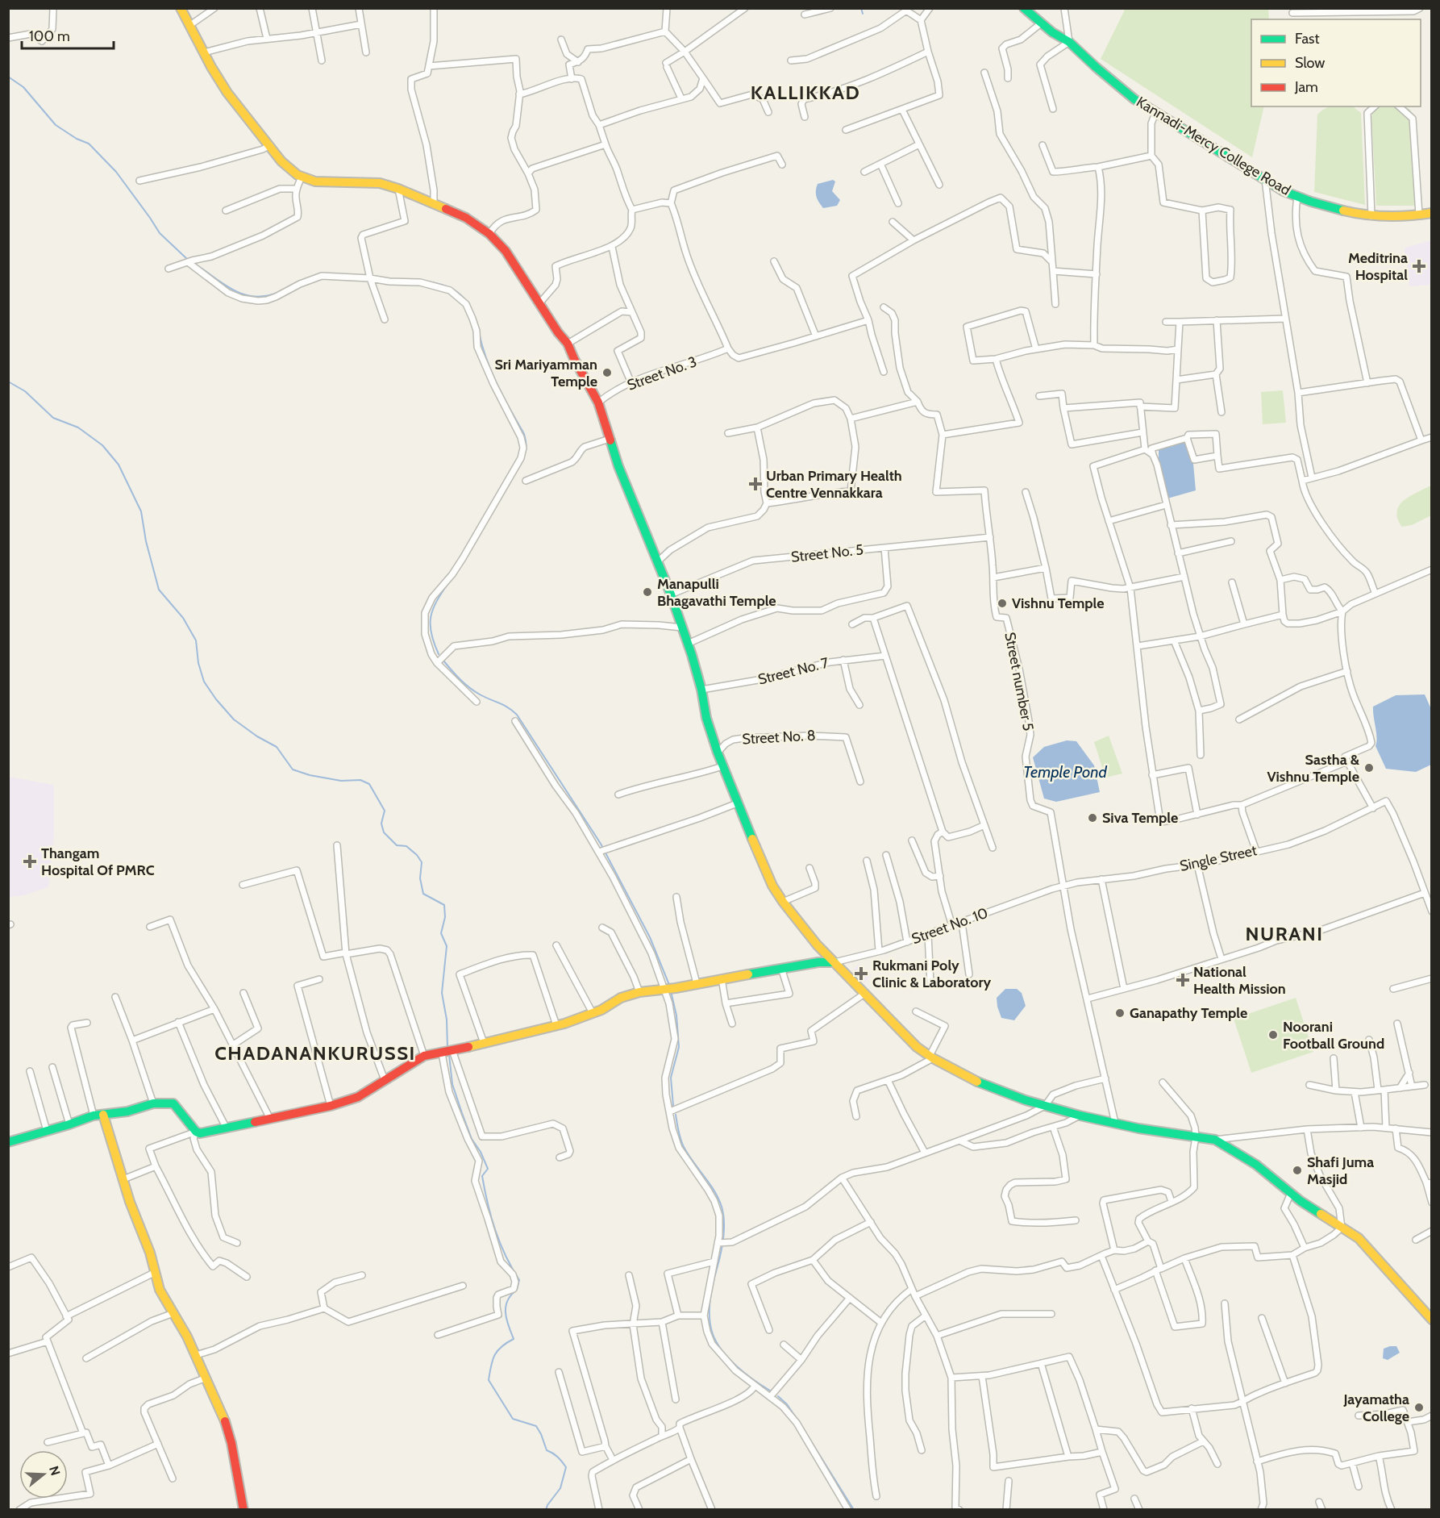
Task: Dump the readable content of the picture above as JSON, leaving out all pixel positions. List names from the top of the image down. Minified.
{"streets":{"street":["Kannadi-Mercy College Road","Street No. 3","Street No. 5","Street No. 7","Street number 5","Street No. 8","Single Street","Street No. 10"]},"crossings":[["Street number 5","Single Street"],["Street number 5","Street No. 10"],["Single Street","Street No. 10"]],"districts":["KALLIKKAD","NURANI","CHADANANKURUSSI"],"water":["Temple Pond"],"places":{"health":["Meditrina Hospital","Urban Primary Health Centre Vennakkara","Thangam Hospital Of PMRC","Rukmani Poly Clinic & Laboratory","National Health Mission"],"other":["Sri Mariyamman Temple","Manapulli Bhagavathi Temple","Vishnu Temple","Sastha & Vishnu Temple","Siva Temple","Ganapathy Temple","Noorani Football Ground","Shafi Juma Masjid","Jayamatha College"]},"legend":["Fast","Slow","Jam"],"scale_bar":"100 m","north":"right"}
